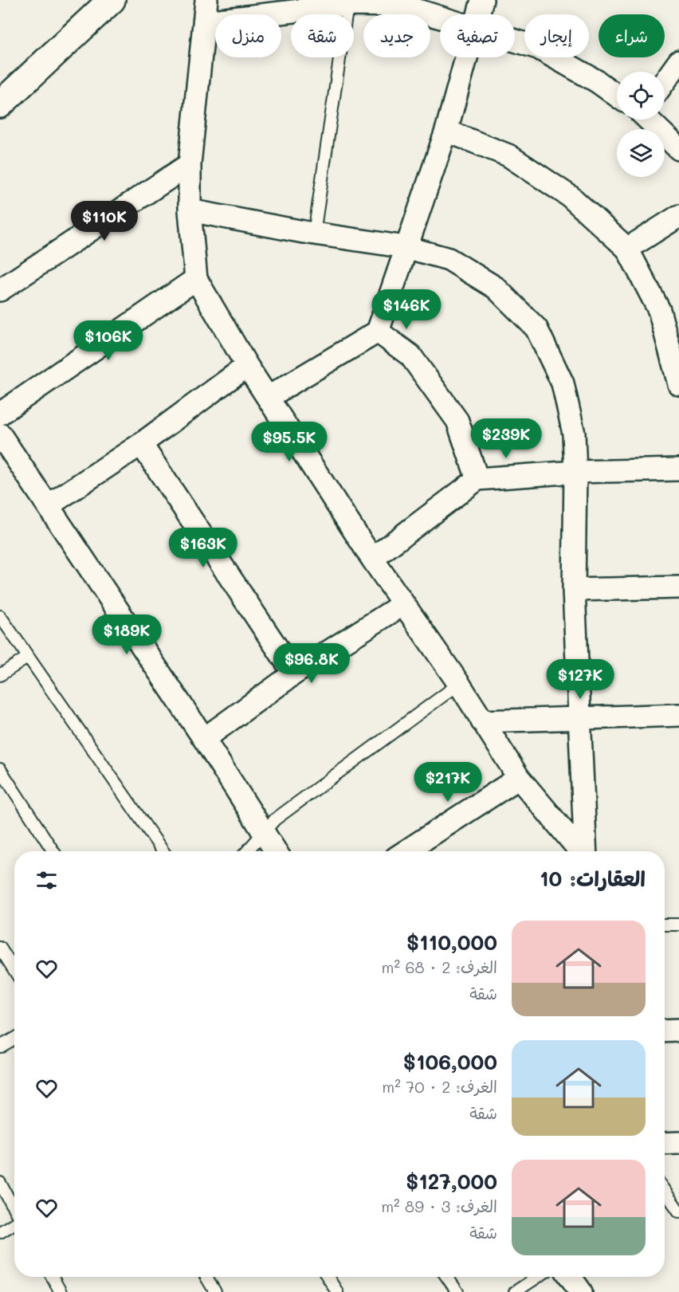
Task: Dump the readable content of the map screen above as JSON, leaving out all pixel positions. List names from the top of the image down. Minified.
{"page":{"chip":["شراء","إيجار","تصفية","جديد","شقة","منزل"],"price":["$110K","$146K","$106K","$239K","$95.5K","$163K","$189K","$96.8K","$127K","$217K"],"heading":"العقارات: 10","list":[{"name":"$110,000","note":"الغرف: 2 · 68 m² · شقة"},{"name":"$106,000","note":"الغرف: 2 · 70 m² · شقة"},{"name":"$127,000","note":"الغرف: 3 · 89 m² · شقة"}]}}
